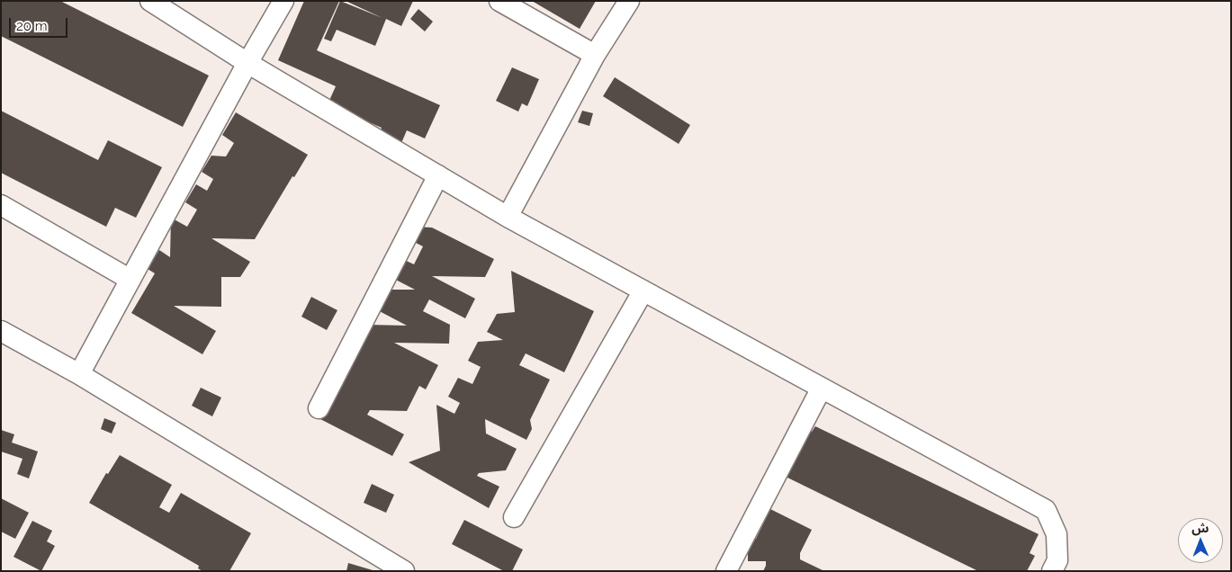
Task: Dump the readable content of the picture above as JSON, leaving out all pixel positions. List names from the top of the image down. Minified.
{"scale_bar":"20 m","north":"top"}
